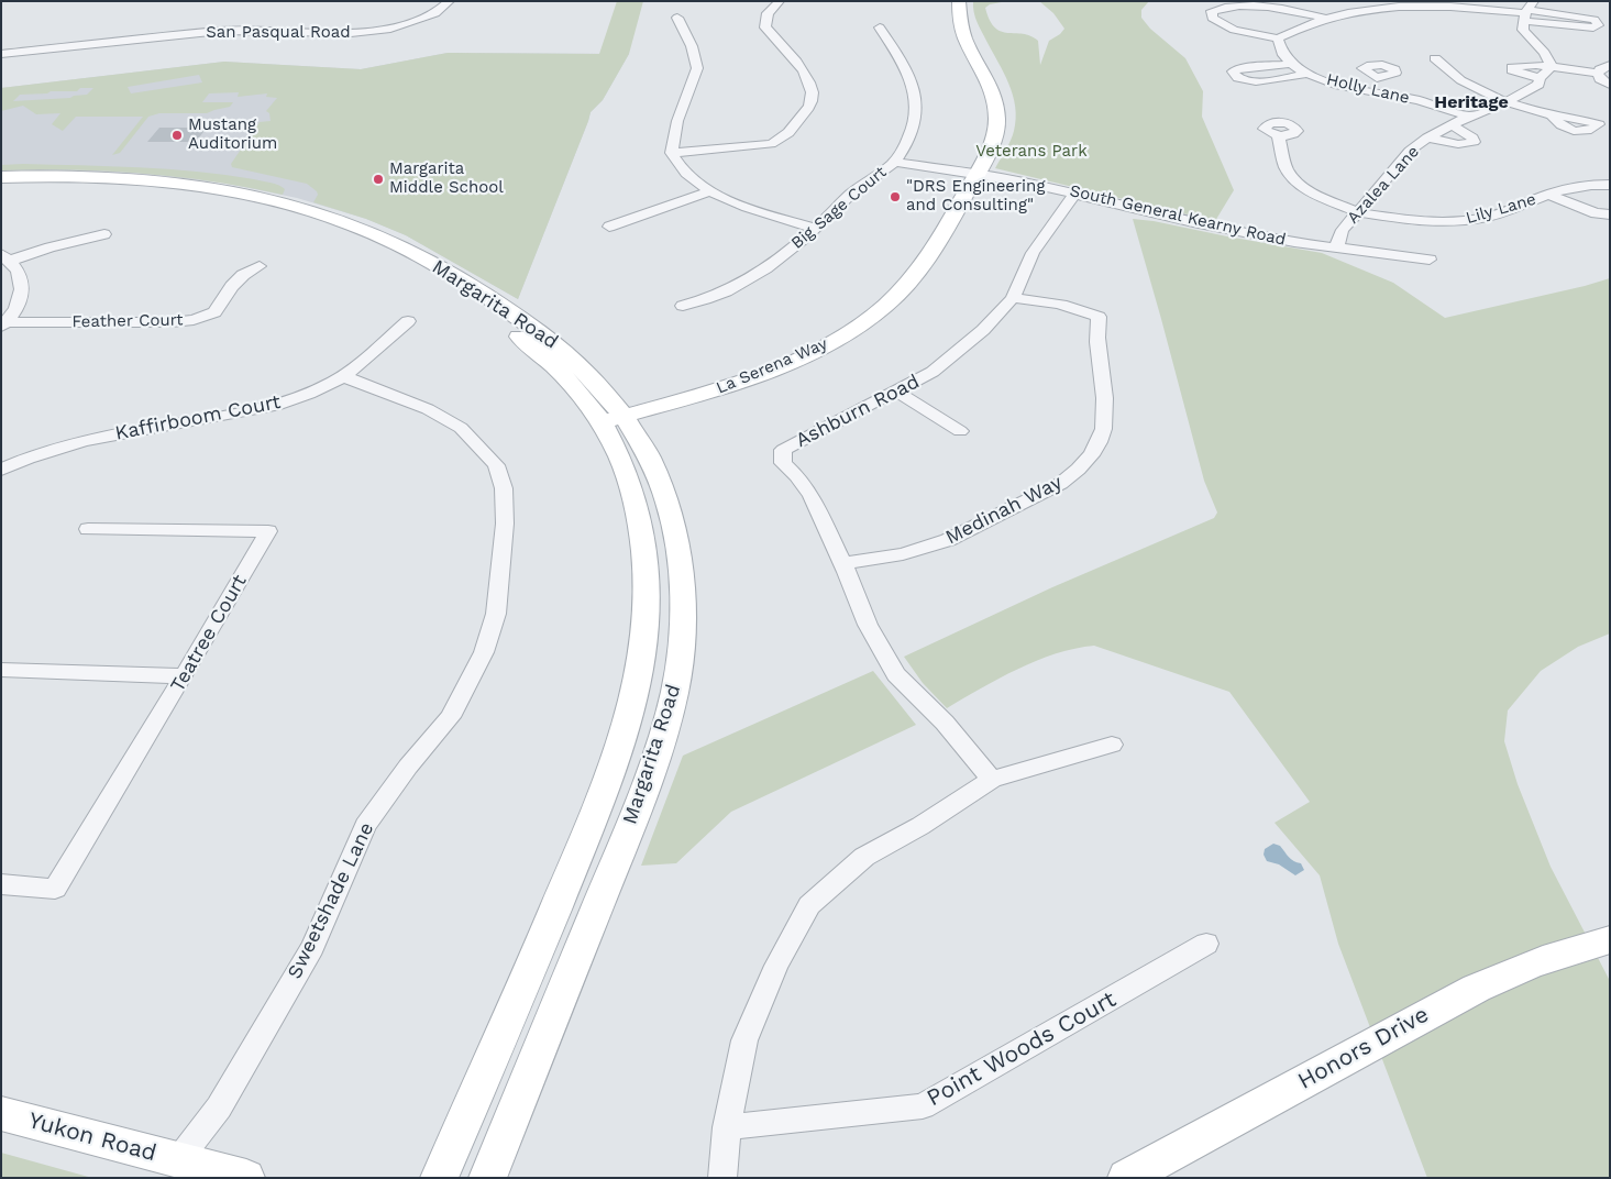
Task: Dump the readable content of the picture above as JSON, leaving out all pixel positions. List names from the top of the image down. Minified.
{"streets":{"main road":["Margarita Road","La Serena Way","Honors Drive","Yukon Road"],"street":["San Pasqual Road","Holly Lane","Azalea Lane","Big Sage Court","Lily Lane","South General Kearny Road","Feather Court","Ashburn Road","Kaffirboom Court","Medinah Way","Teatree Court","Sweetshade Lane","Point Woods Court"]},"crossings":[["Holly Lane","Azalea Lane"],["Azalea Lane","Lily Lane"],["Azalea Lane","South General Kearny Road"],["Big Sage Court","South General Kearny Road"],["South General Kearny Road","La Serena Way"],["South General Kearny Road","Ashburn Road"],["Margarita Road","La Serena Way"],["Ashburn Road","Medinah Way"],["Kaffirboom Court","Sweetshade Lane"],["Sweetshade Lane","Yukon Road"]],"districts":["Heritage"],"parks":["Veterans Park"],"places":["Mustang Auditorium","Margarita Middle School","\"DRS Engineering and Consulting\""]}
